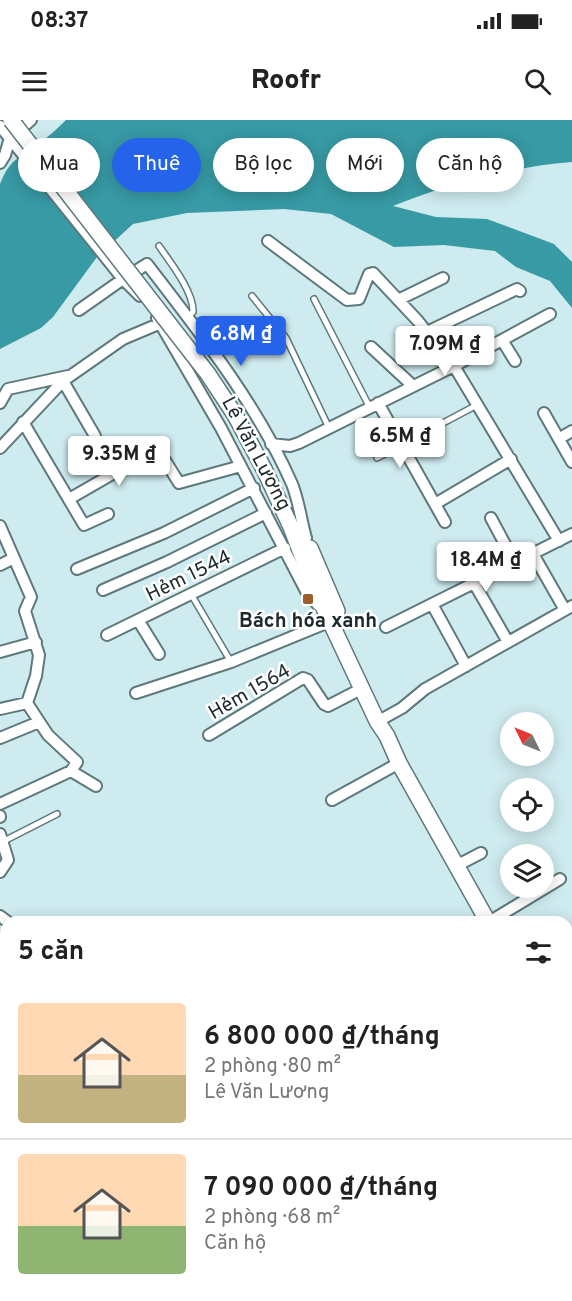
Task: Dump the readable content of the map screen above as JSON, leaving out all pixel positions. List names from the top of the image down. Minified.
{"streets":{"main road":["Lê Văn Lương"],"street":["Hẻm 1544","Hẻm 1564"]},"crossings":[["Lê Văn Lương","Hẻm 1544"],["Lê Văn Lương","Hẻm 1564"]],"places":{"transit":["Bách hóa xanh"]},"north":"top left","page":{"status":"08:37","header":"Roofr","chip":["Mua","Thuê","Bộ lọc","Mới","Căn hộ"],"price":["6.8M ₫","7.09M ₫","6.5M ₫","9.35M ₫","18.4M ₫"],"heading":"5 căn","list":[{"name":"6 800 000 ₫/tháng","note":"2 phòng · 80 m² · Lê Văn Lương"},{"name":"7 090 000 ₫/tháng","note":"2 phòng · 68 m² · Căn hộ"}]}}
